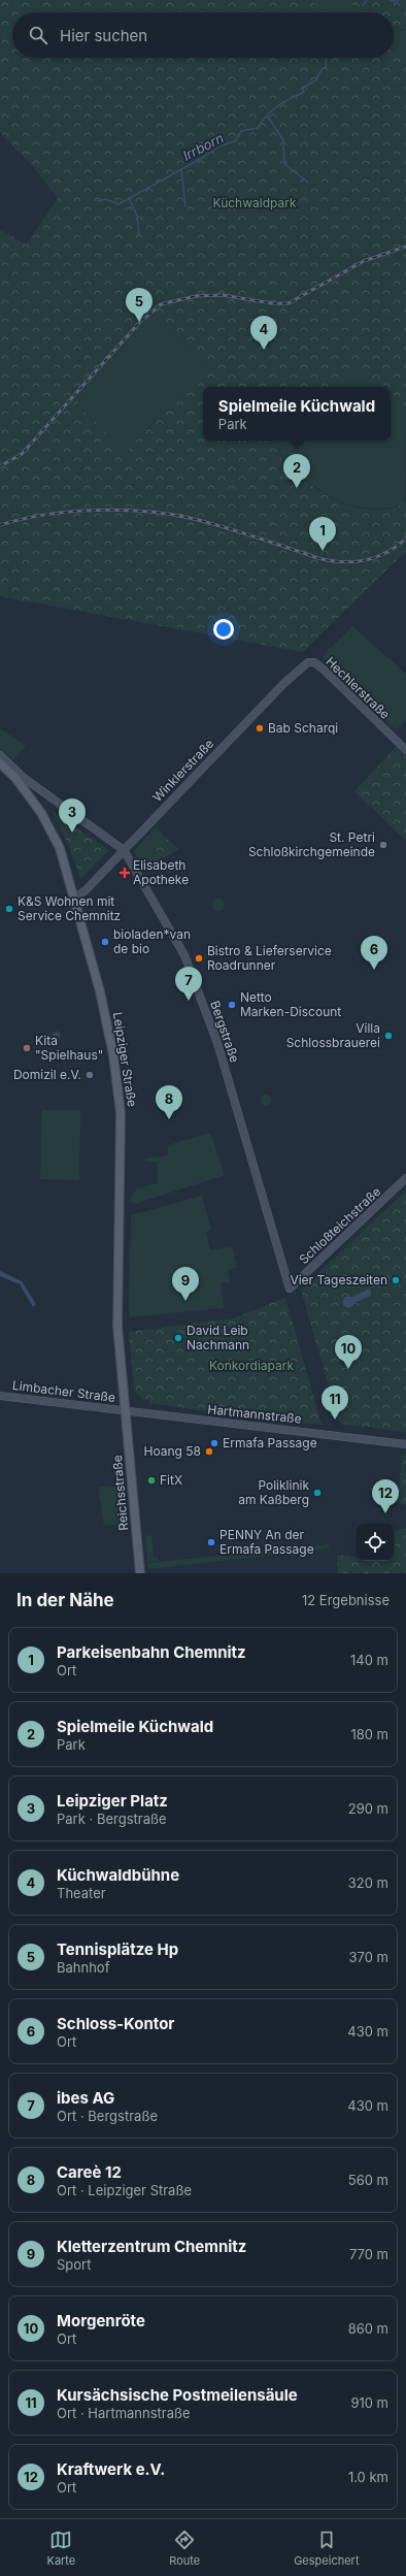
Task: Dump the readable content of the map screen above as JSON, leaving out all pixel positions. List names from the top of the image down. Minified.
{"streets":{"main road":["Hechlerstraße","Winklerstraße","Bergstraße","Leipziger Straße","Schloßteichstraße","Limbacher Straße","Hartmannstraße","Reichsstraße"]},"crossings":[["Hechlerstraße","Winklerstraße"],["Winklerstraße","Bergstraße"],["Winklerstraße","Leipziger Straße"],["Bergstraße","Schloßteichstraße"],["Leipziger Straße","Limbacher Straße"],["Leipziger Straße","Hartmannstraße"],["Leipziger Straße","Reichsstraße"],["Limbacher Straße","Hartmannstraße"],["Limbacher Straße","Reichsstraße"],["Hartmannstraße","Reichsstraße"]],"water":["Irrborn"],"parks":["Küchwaldpark","Konkordiapark"],"places":{"other":["Bab Scharqi","St. Petri Schloßkirchgemeinde","K&S Wohnen mit Service Chemnitz","bioladen*van de bio","Bistro & Lieferservice Roadrunner","Netto Marken-Discount","Villa Schlossbrauerei","Kita \"Spielhaus\"","Domizil e.V.","Vier Tageszeiten","David Leib Nachmann","Ermafa Passage","Hoang 58","FitX","Poliklinik am Kaßberg","PENNY An der Ermafa Passage"],"health":["Elisabeth Apotheke"]},"page":{"search":"Hier suchen","pins":["5","4","2","1","3","6","7","8","9","10","11","12"],"popup":["Spielmeile Küchwald","Park"],"heading":["In der Nähe","12 Ergebnisse"],"list":[{"mark":"1","name":"Parkeisenbahn Chemnitz","note":"Ort","value":"140 m"},{"mark":"2","name":"Spielmeile Küchwald","note":"Park","value":"180 m"},{"mark":"3","name":"Leipziger Platz","note":"Park · Bergstraße","value":"290 m"},{"mark":"4","name":"Küchwaldbühne","note":"Theater","value":"320 m"},{"mark":"5","name":"Tennisplätze Hp","note":"Bahnhof","value":"370 m"},{"mark":"6","name":"Schloss-Kontor","note":"Ort","value":"430 m"},{"mark":"7","name":"ibes AG","note":"Ort · Bergstraße","value":"430 m"},{"mark":"8","name":"Careè 12","note":"Ort · Leipziger Straße","value":"560 m"},{"mark":"9","name":"Kletterzentrum Chemnitz","note":"Sport","value":"770 m"},{"mark":"10","name":"Morgenröte","note":"Ort","value":"860 m"},{"mark":"11","name":"Kursächsische Postmeilensäule","note":"Ort · Hartmannstraße","value":"910 m"},{"mark":"12","name":"Kraftwerk e.V.","note":"Ort","value":"1.0 km"}],"nav":["Karte","Route","Gespeichert"]}}
